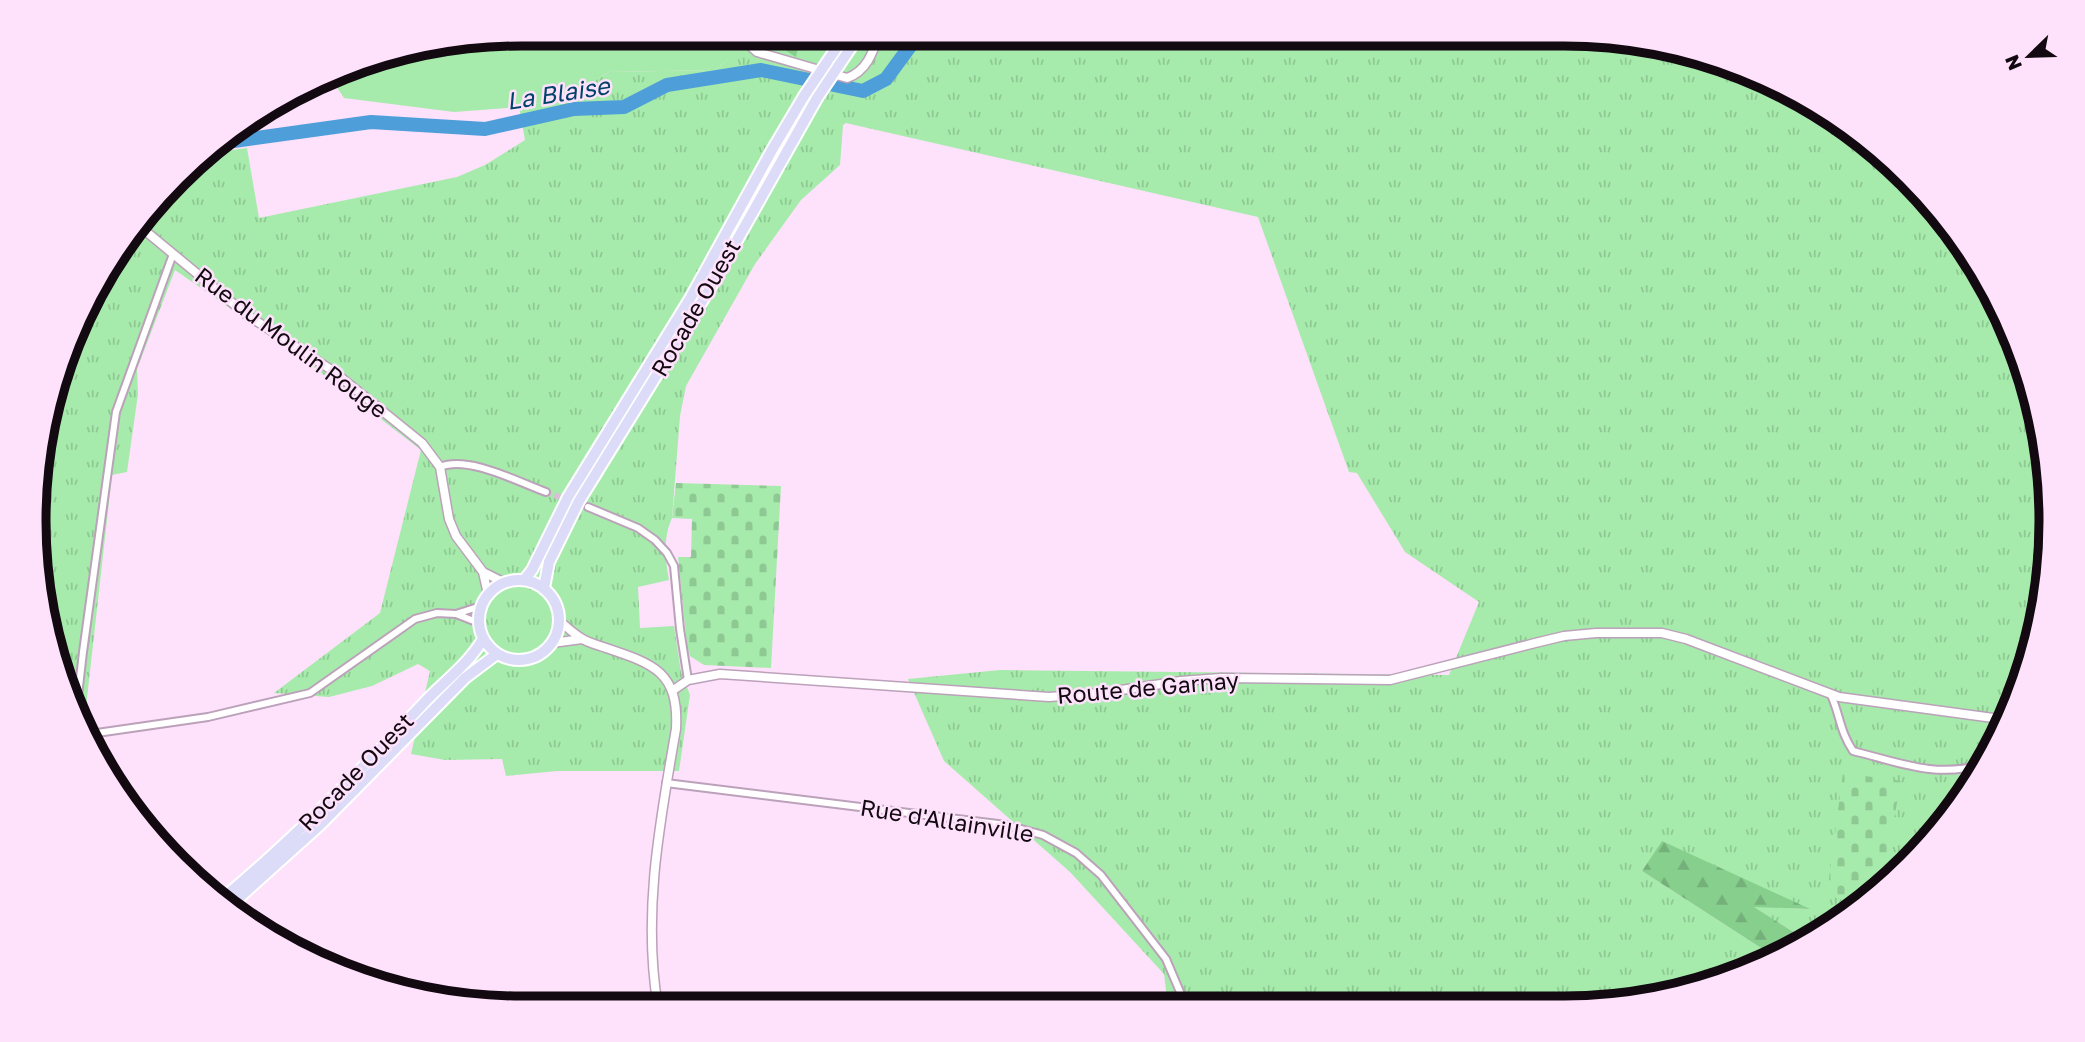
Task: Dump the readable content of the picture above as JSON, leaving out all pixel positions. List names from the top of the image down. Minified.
{"streets":{"main road":["Rocade Ouest"],"street":["Rue du Moulin Rouge","Route de Garnay","Rue d'Allainville"]},"crossings":[["Rocade Ouest","Rue du Moulin Rouge"]],"water":["La Blaise"],"north":"bottom left"}
